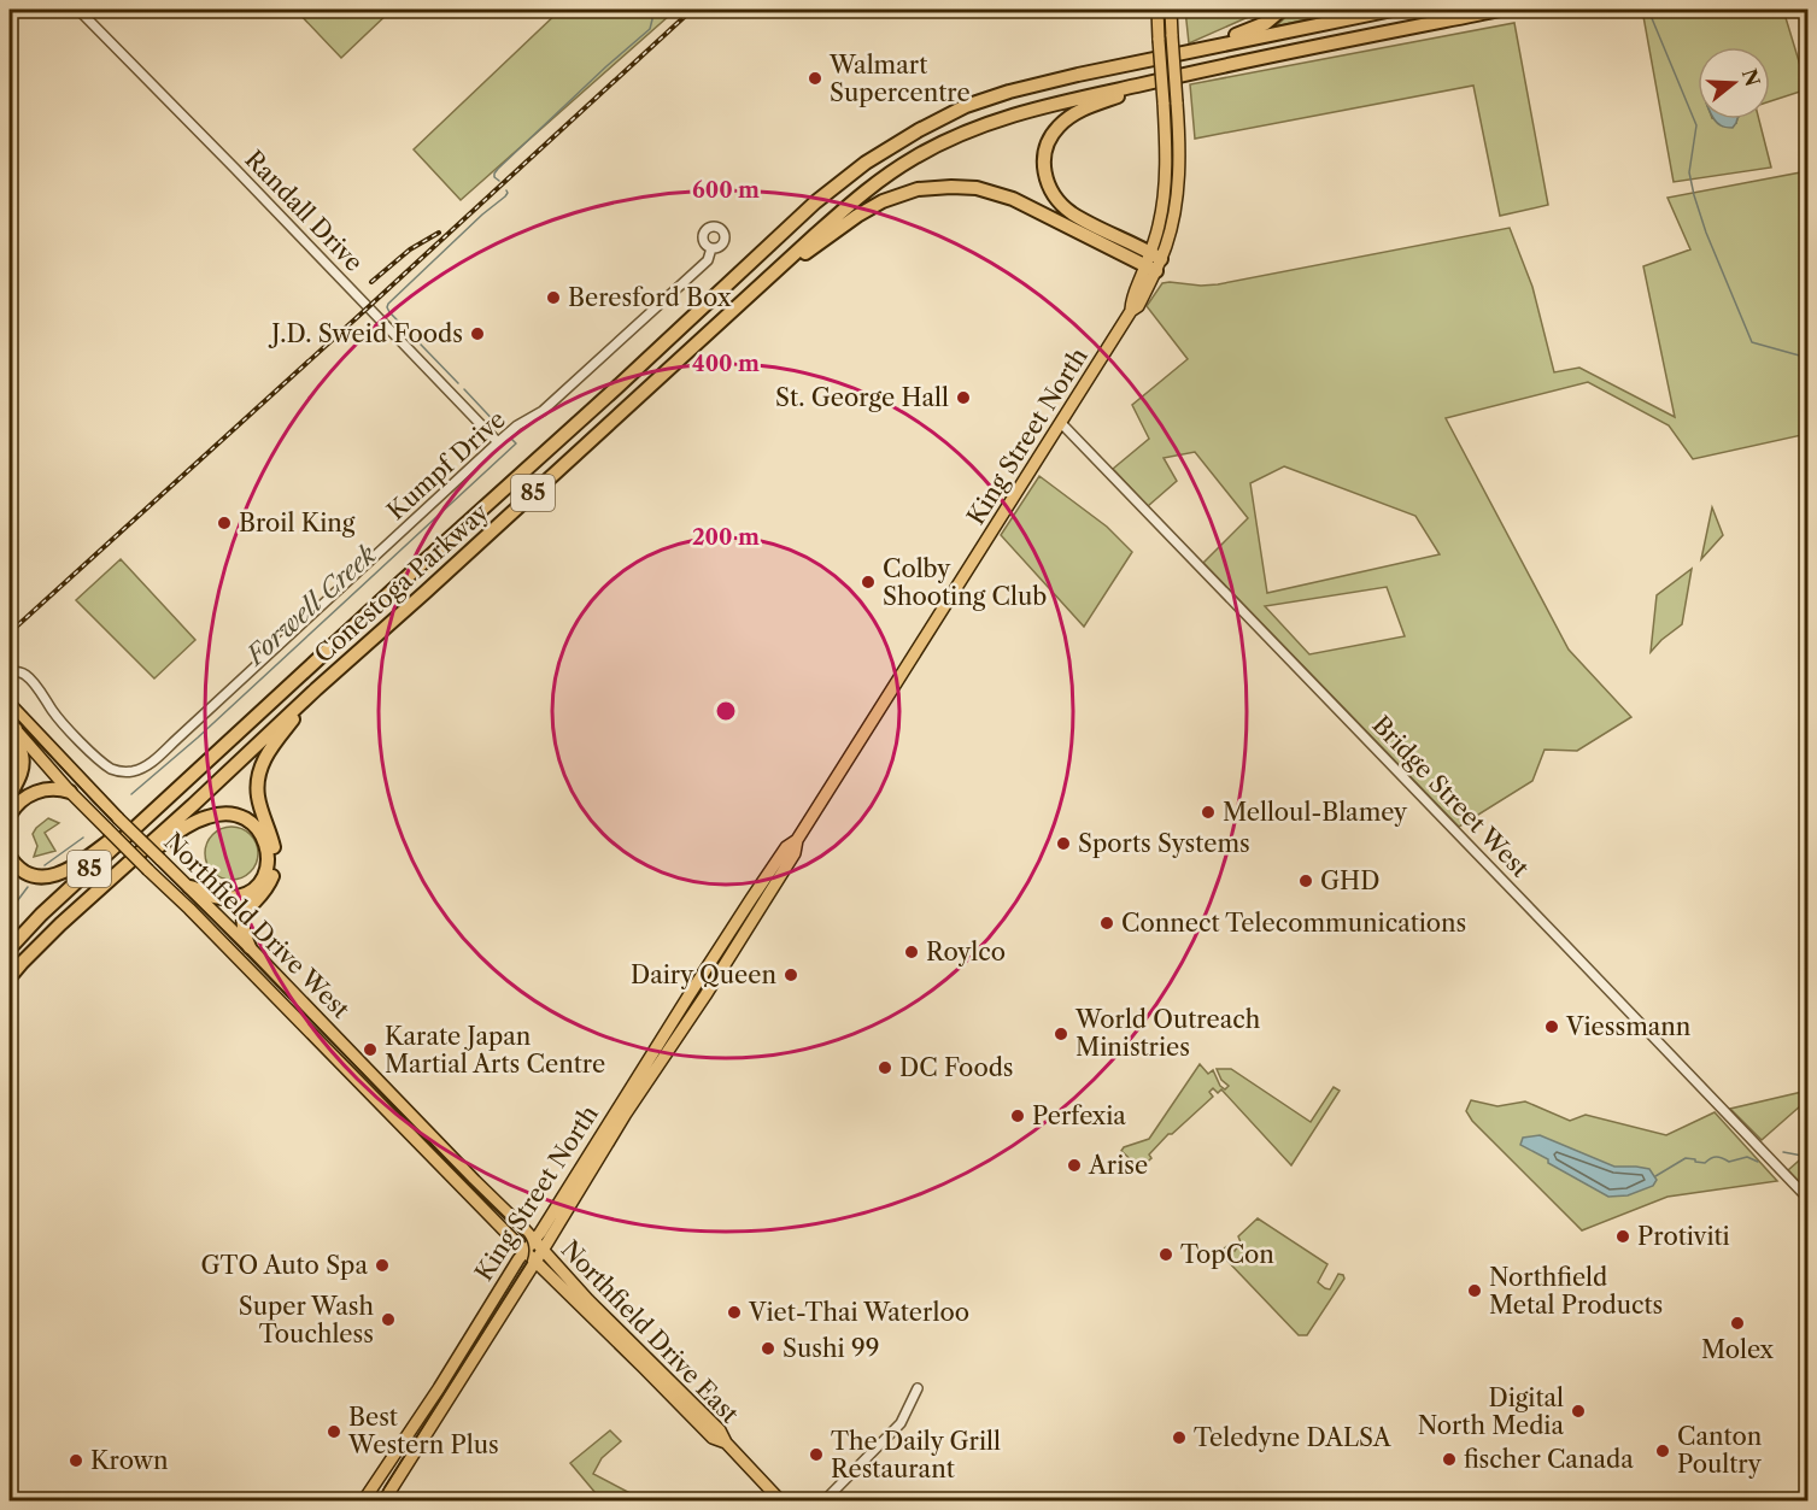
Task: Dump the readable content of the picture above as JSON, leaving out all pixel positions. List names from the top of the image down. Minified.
{"streets":{"highway":["85","Conestoga Parkway"],"main road":["King Street North","Northfield Drive West","Northfield Drive East"],"street":["Randall Drive","Kumpf Drive","Bridge Street West"]},"crossings":[["Randall Drive","Kumpf Drive"],["King Street North","Bridge Street West"],["King Street North","Northfield Drive West"],["King Street North","Northfield Drive East"],["Northfield Drive West","Northfield Drive East"]],"water":["Forwell Creek"],"places":["Walmart Supercentre","Beresford Box","J.D. Sweid Foods","St. George Hall","Broil King","Colby Shooting Club","Melloul-Blamey","Sports Systems","GHD","Connect Telecommunications","Roylco","Dairy Queen","Viessmann","World Outreach Ministries","Karate Japan Martial Arts Centre","DC Foods","Perfexia","Arise","Protiviti","TopCon","GTO Auto Spa","Northfield Metal Products","Viet-Thai Waterloo","Super Wash Touchless","Molex","Sushi 99","Digital North Media","Best Western Plus","Teledyne DALSA","Canton Poultry","The Daily Grill Restaurant","fischer Canada","Krown"],"north":"right","rings":["600 m","400 m","200 m"]}
